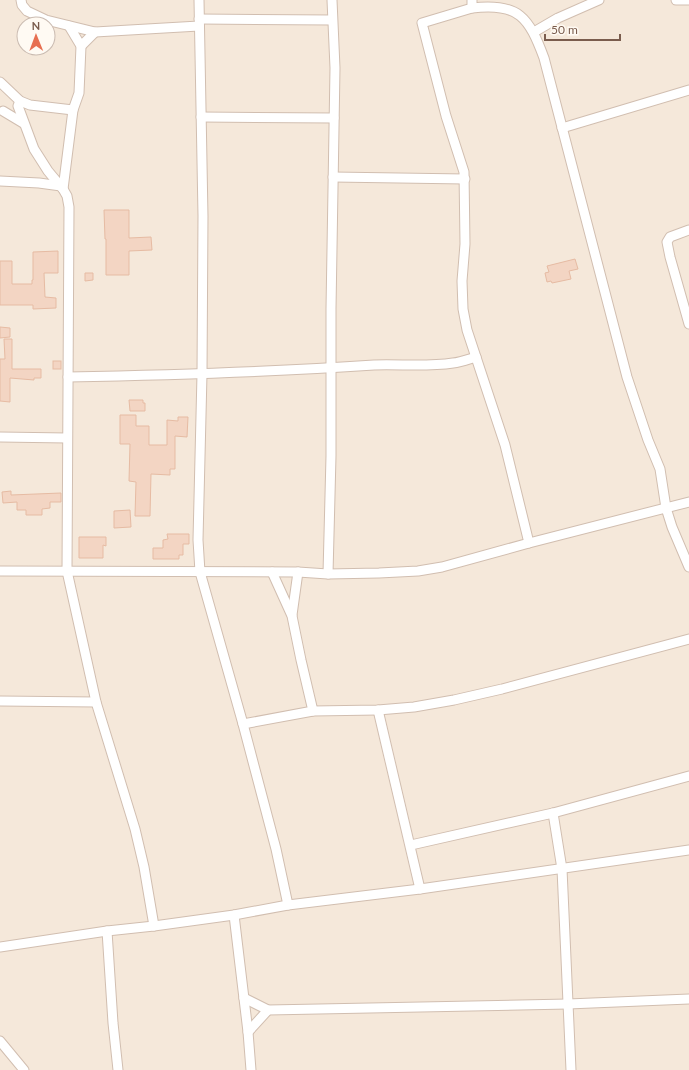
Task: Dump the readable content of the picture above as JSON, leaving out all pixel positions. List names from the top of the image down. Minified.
{"scale_bar":"50 m","north":"top"}
